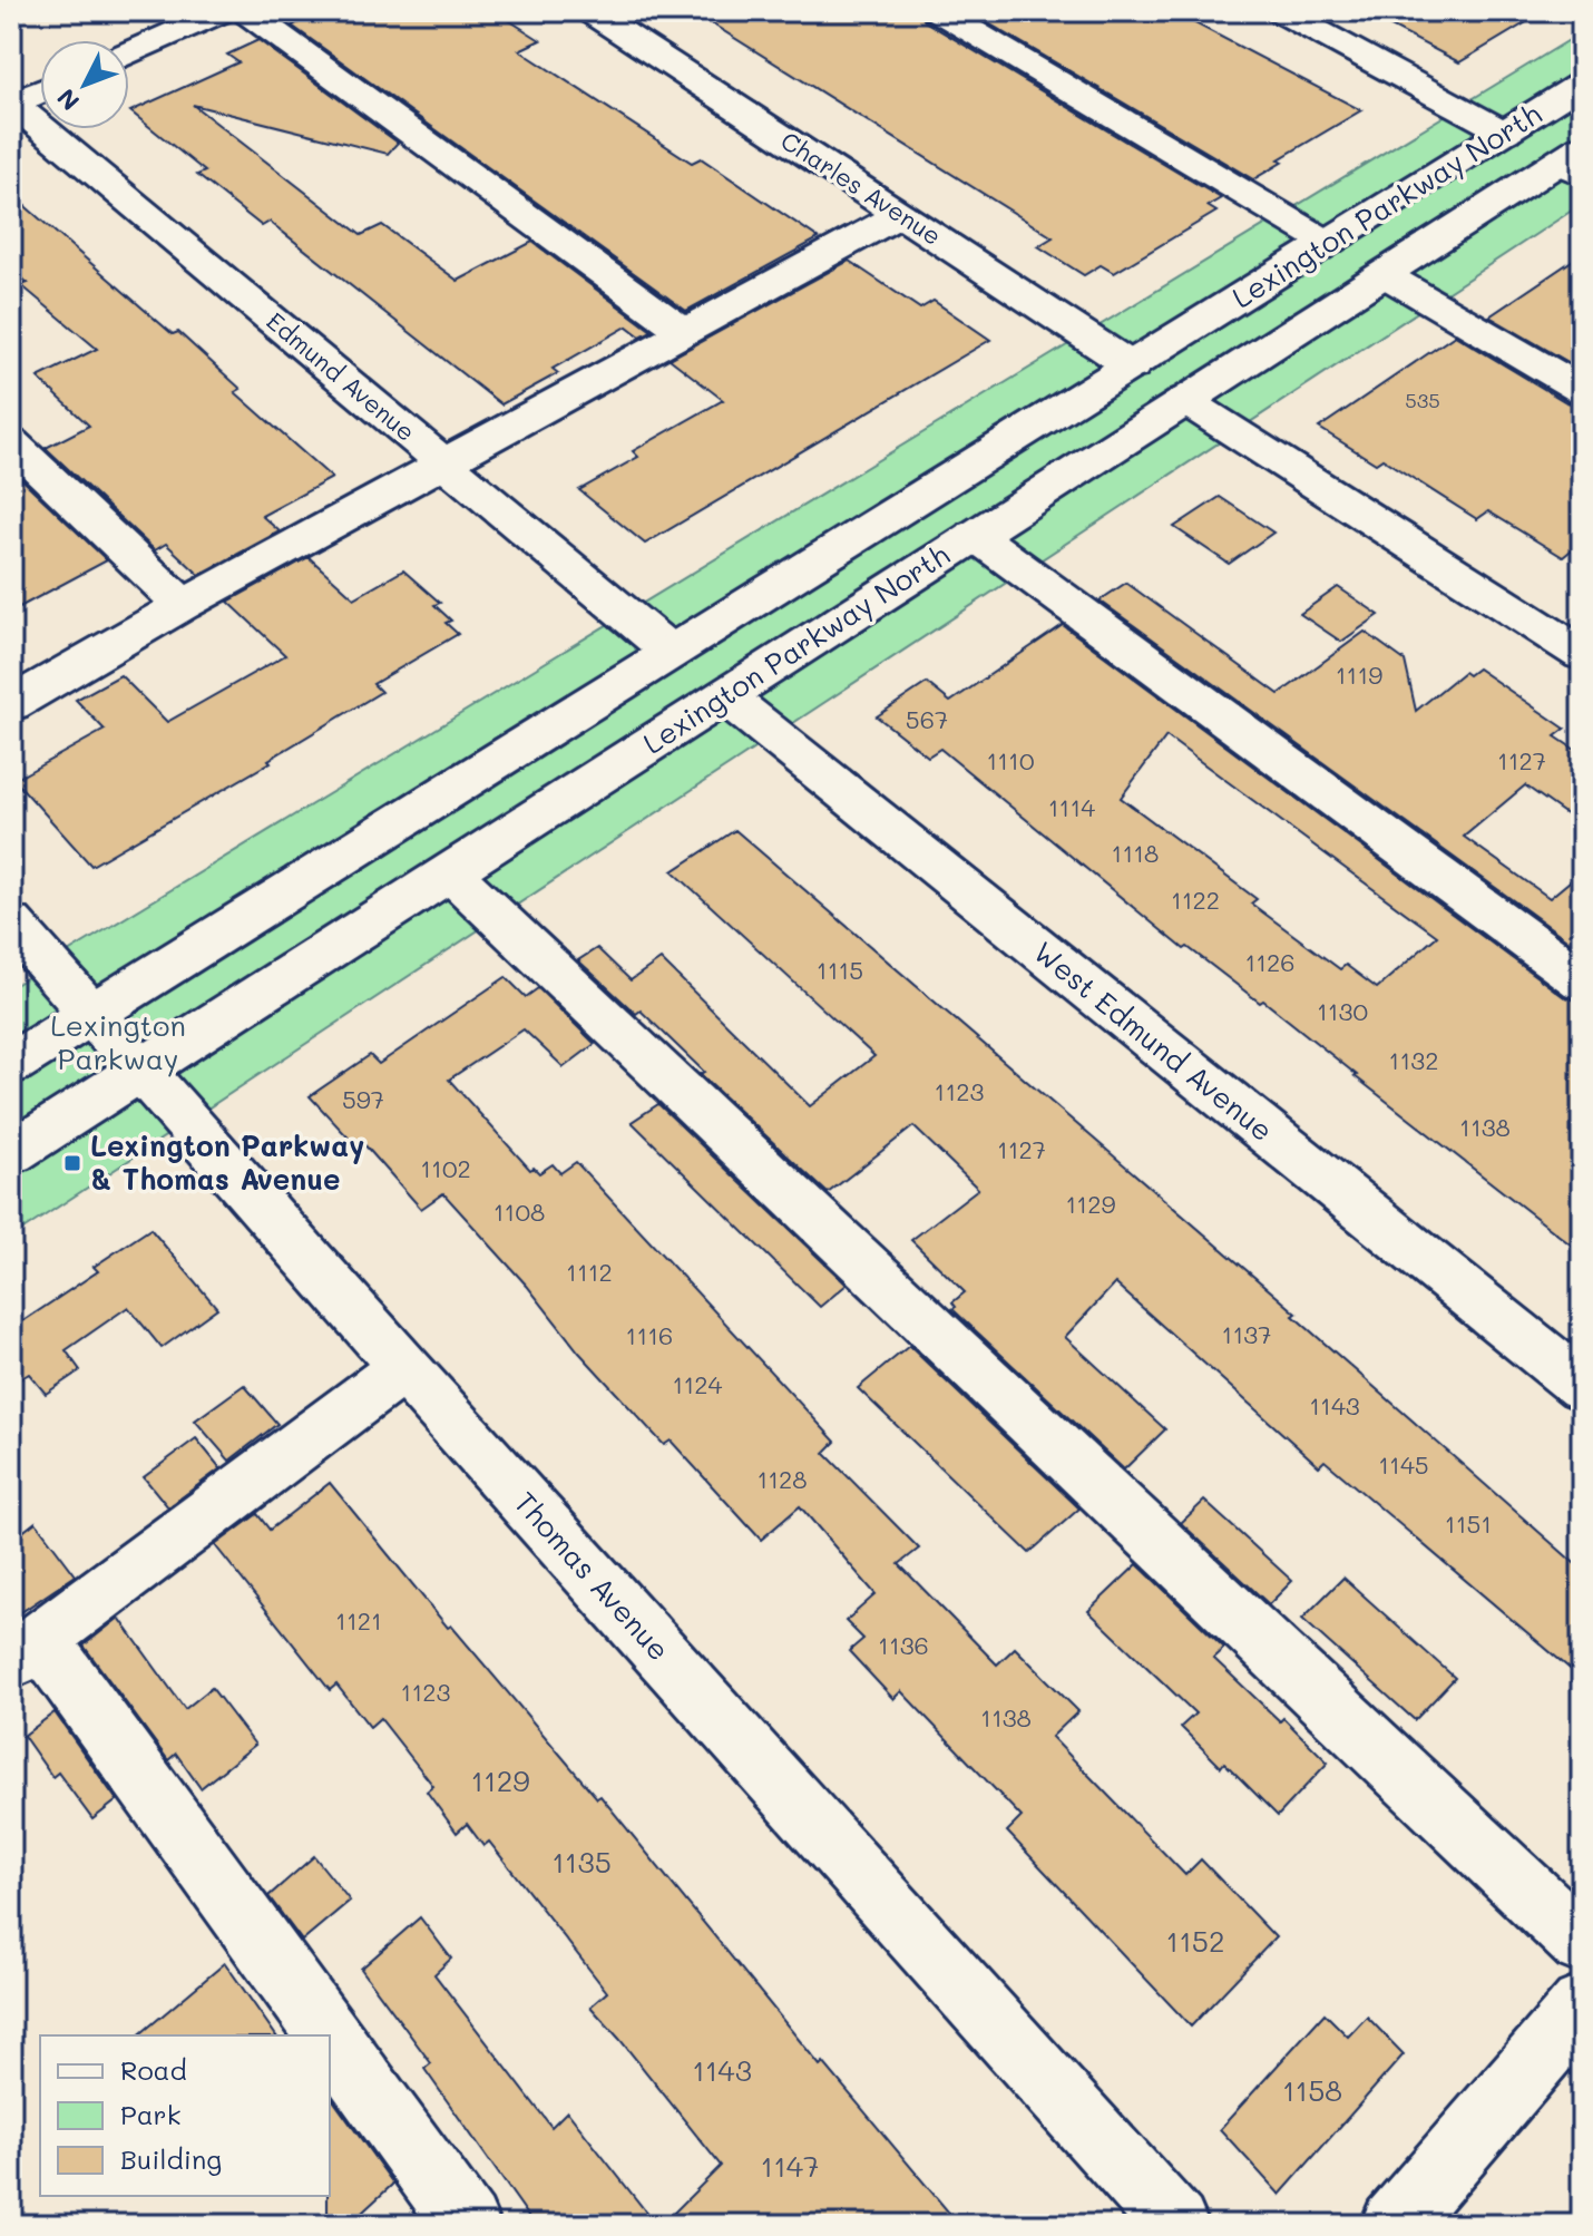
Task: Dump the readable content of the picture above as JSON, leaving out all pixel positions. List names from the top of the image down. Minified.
{"streets":{"street":["Charles Avenue","Lexington Parkway North","Edmund Avenue","West Edmund Avenue","Thomas Avenue"]},"crossings":[["Charles Avenue","Lexington Parkway North"],["Lexington Parkway North","Edmund Avenue"],["Lexington Parkway North","West Edmund Avenue"],["Lexington Parkway North","Thomas Avenue"]],"parks":["Lexington Parkway"],"places":{"transit":["Lexington Parkway & Thomas Avenue"]},"house_numbers":["535","1119","567","1110","1127","1114","1118","1122","1126","1115","1130","1132","1123","597","1138","1127","1102","1129","1108","1112","1137","1116","1124","1143","1145","1128","1151","1121","1136","1123","1138","1129","1135","1152","1143","1158","1147"],"legend":["Road","Park","Building"],"north":"bottom left"}
